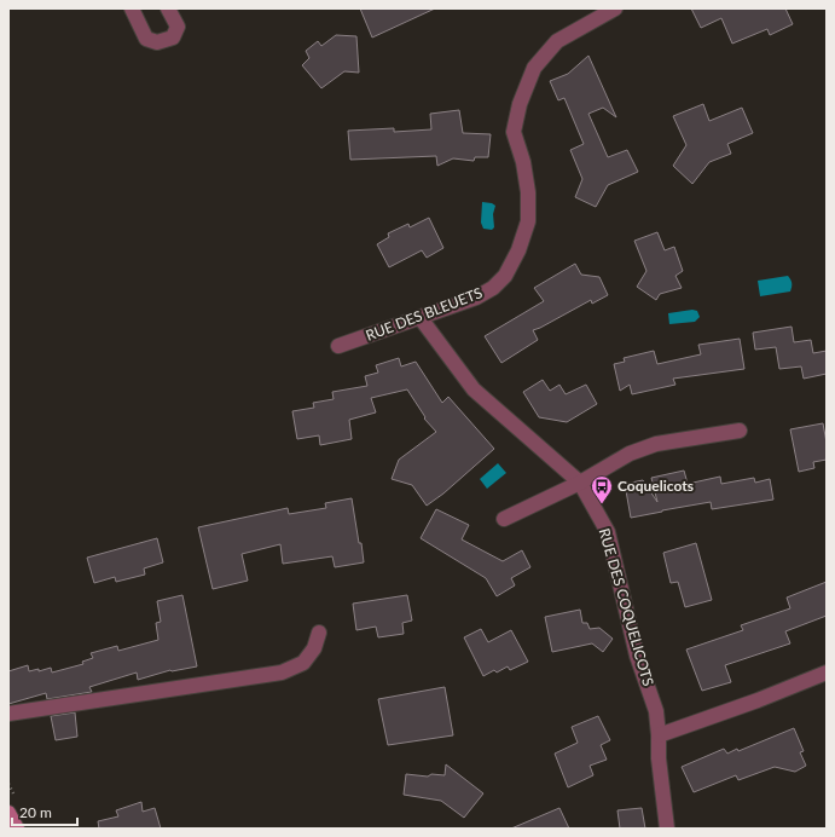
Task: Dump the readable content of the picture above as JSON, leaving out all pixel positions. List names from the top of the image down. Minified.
{"streets":{"street":["RUE DES BLEUETS","RUE DES COQUELICOTS"]},"crossings":[["RUE DES BLEUETS","RUE DES COQUELICOTS"]],"places":{"bus stop":["Coquelicots"]},"scale_bar":"20 m"}
